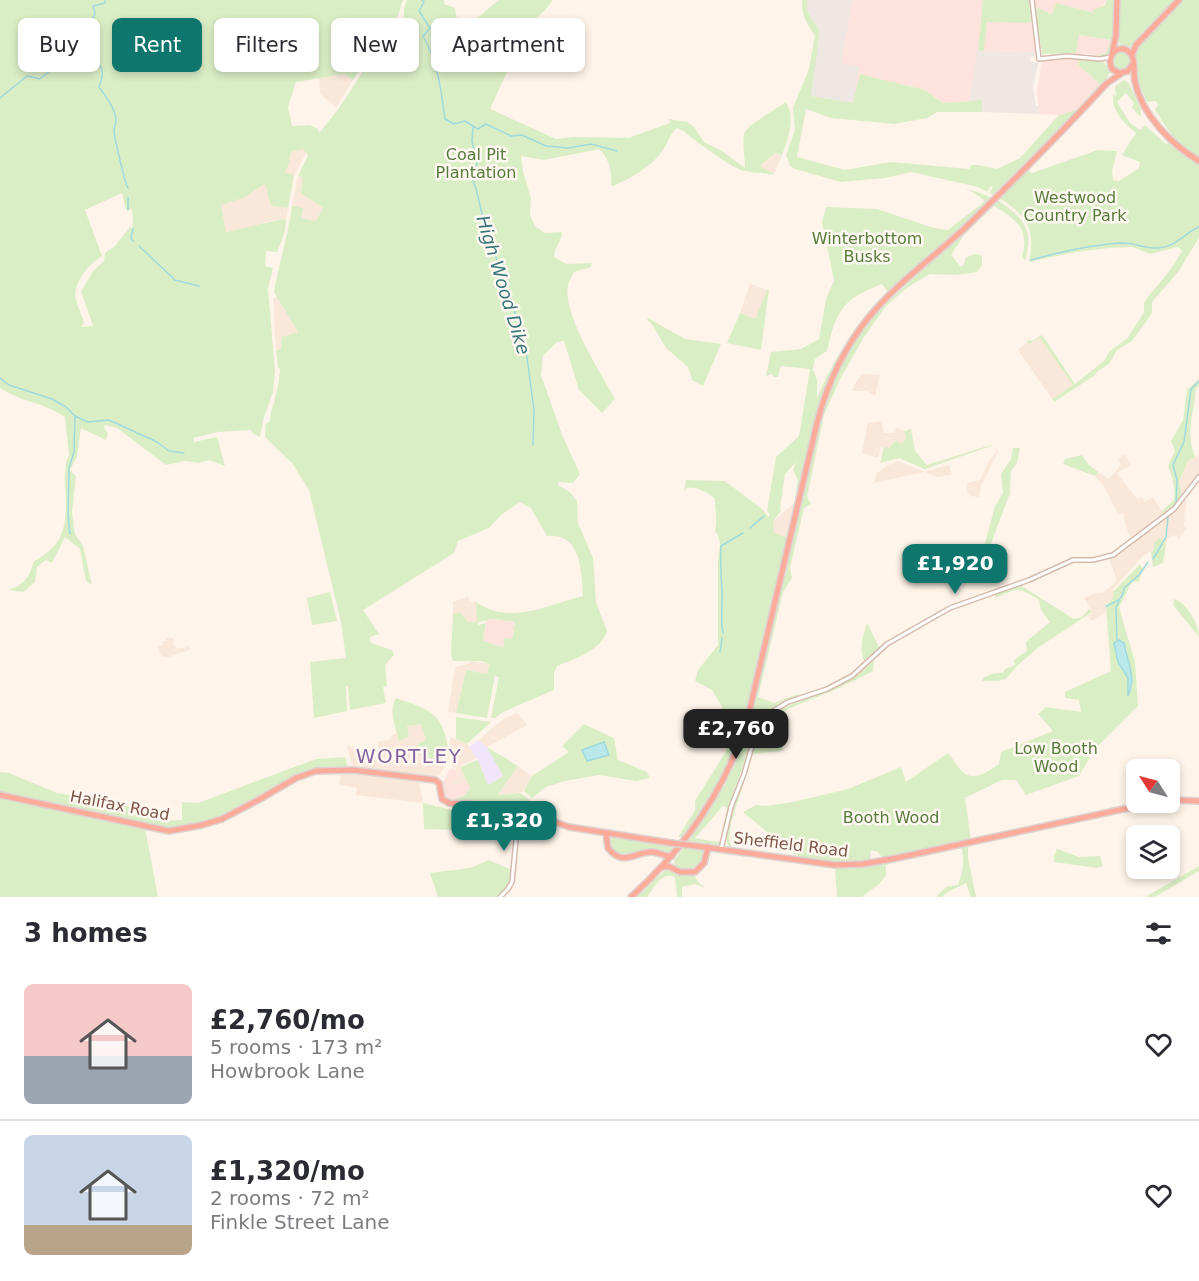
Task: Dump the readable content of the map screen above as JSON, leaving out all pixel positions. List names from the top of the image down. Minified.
{"streets":{"highway":["Halifax Road","Sheffield Road"]},"crossings":[["Halifax Road","Sheffield Road"]],"districts":["WORTLEY"],"water":["High Wood Dike"],"parks":["Coal Pit Plantation","Westwood Country Park","Winterbottom Busks","Low Booth Wood","Booth Wood"],"north":"top left","page":{"chip":["Buy","Rent","Filters","New","Apartment"],"price":["£1,920","£2,760","£1,320"],"heading":"3 homes","list":[{"name":"£2,760/mo","note":"5 rooms · 173 m² · Howbrook Lane"},{"name":"£1,320/mo","note":"2 rooms · 72 m² · Finkle Street Lane"}]}}
